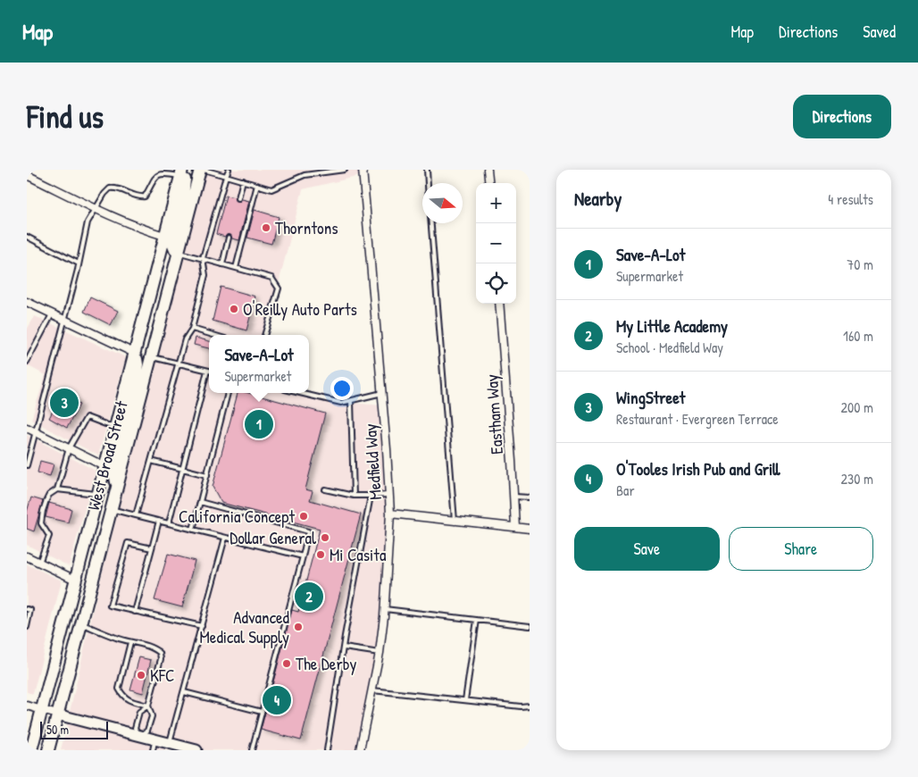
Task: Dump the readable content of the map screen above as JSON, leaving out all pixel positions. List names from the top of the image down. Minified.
{"streets":{"main road":["West Broad Street"],"street":["Eastham Way","Medfield Way"]},"places":["Thorntons","O'Reilly Auto Parts","California Concept","Dollar General","Mi Casita","Advanced Medical Supply","The Derby","KFC"],"scale_bar":"50 m","north":"right","page":{"header":"Map","nav":["Map","Directions","Saved"],"buttons":["Directions",["Save","Share"]],"title":"Find us","heading":["Nearby","4 results"],"map_buttons":["+","−"],"list":[{"mark":"1","name":"Save-A-Lot","note":"Supermarket","value":"70 m"},{"mark":"2","name":"My Little Academy","note":"School · Medfield Way","value":"160 m"},{"mark":"3","name":"WingStreet","note":"Restaurant · Evergreen Terrace","value":"200 m"},{"mark":"4","name":"O'Tooles Irish Pub and Grill","note":"Bar","value":"230 m"}],"popup":["Save-A-Lot","Supermarket"],"pins":["3","1","2","4"],"scale":"50 m"}}
